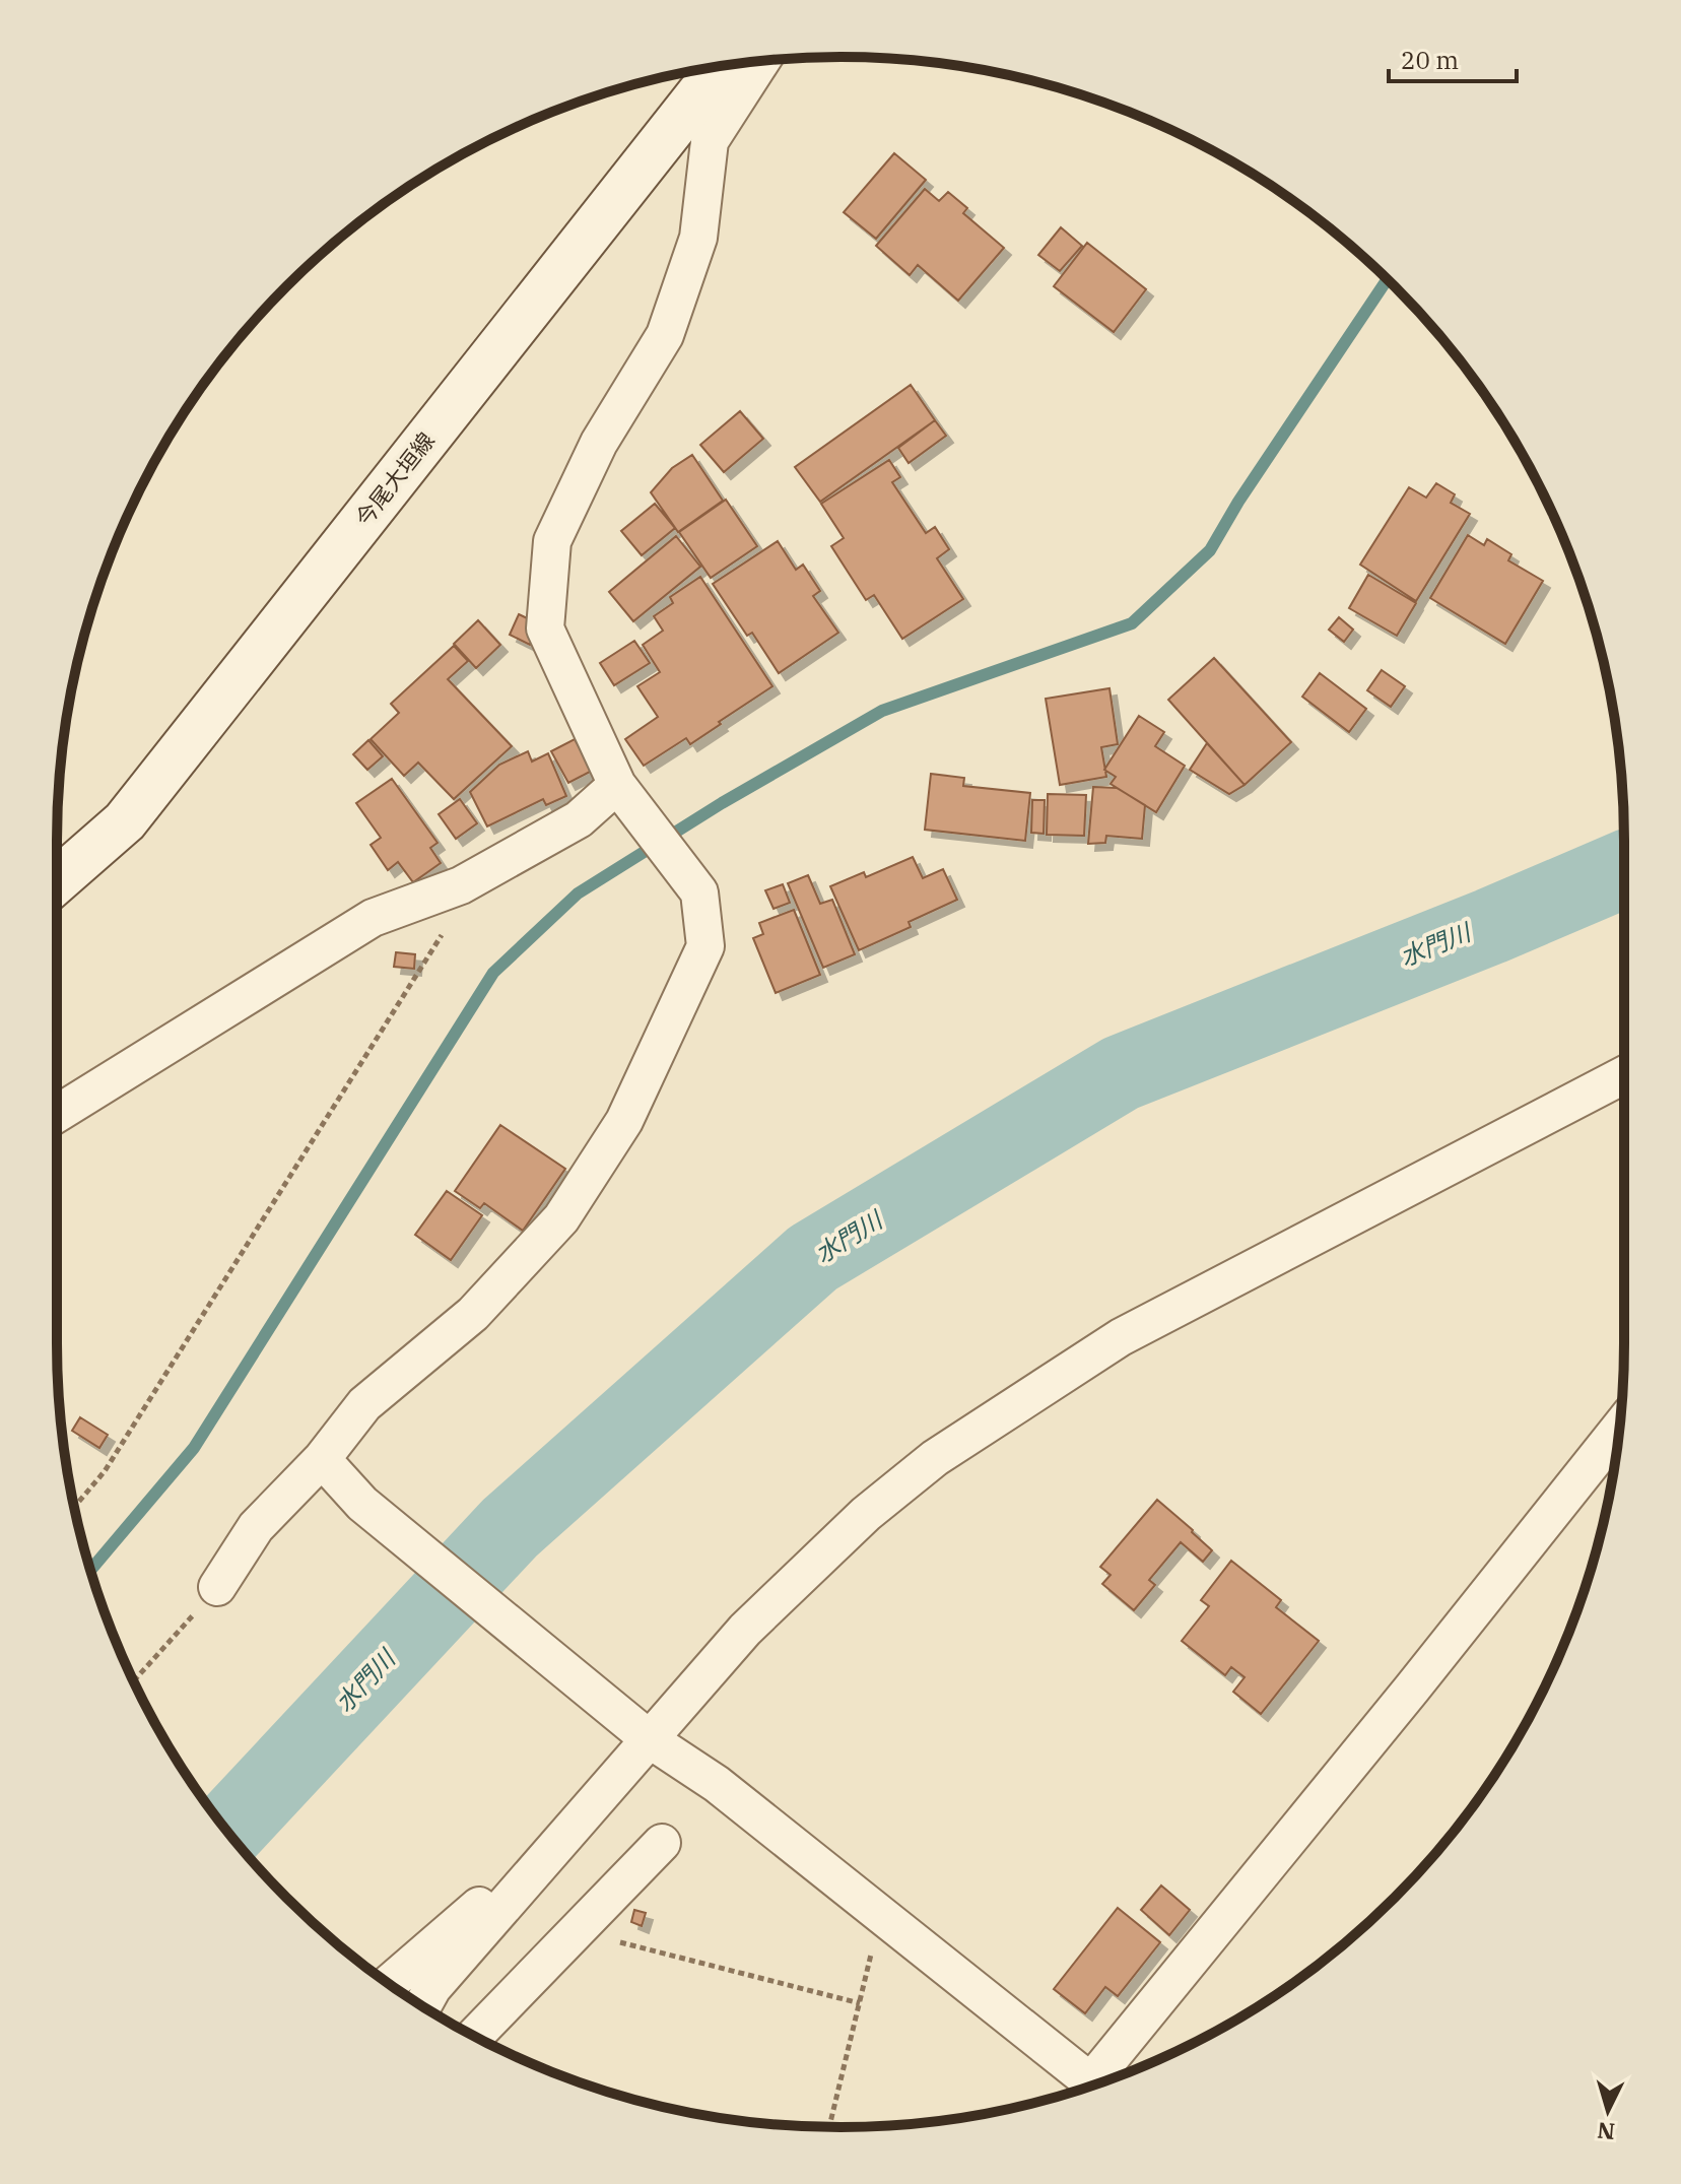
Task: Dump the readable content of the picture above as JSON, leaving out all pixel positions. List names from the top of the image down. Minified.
{"streets":{"main road":["今尾大垣線"]},"water":["水門川"],"scale_bar":"20 m","north":"bottom"}
